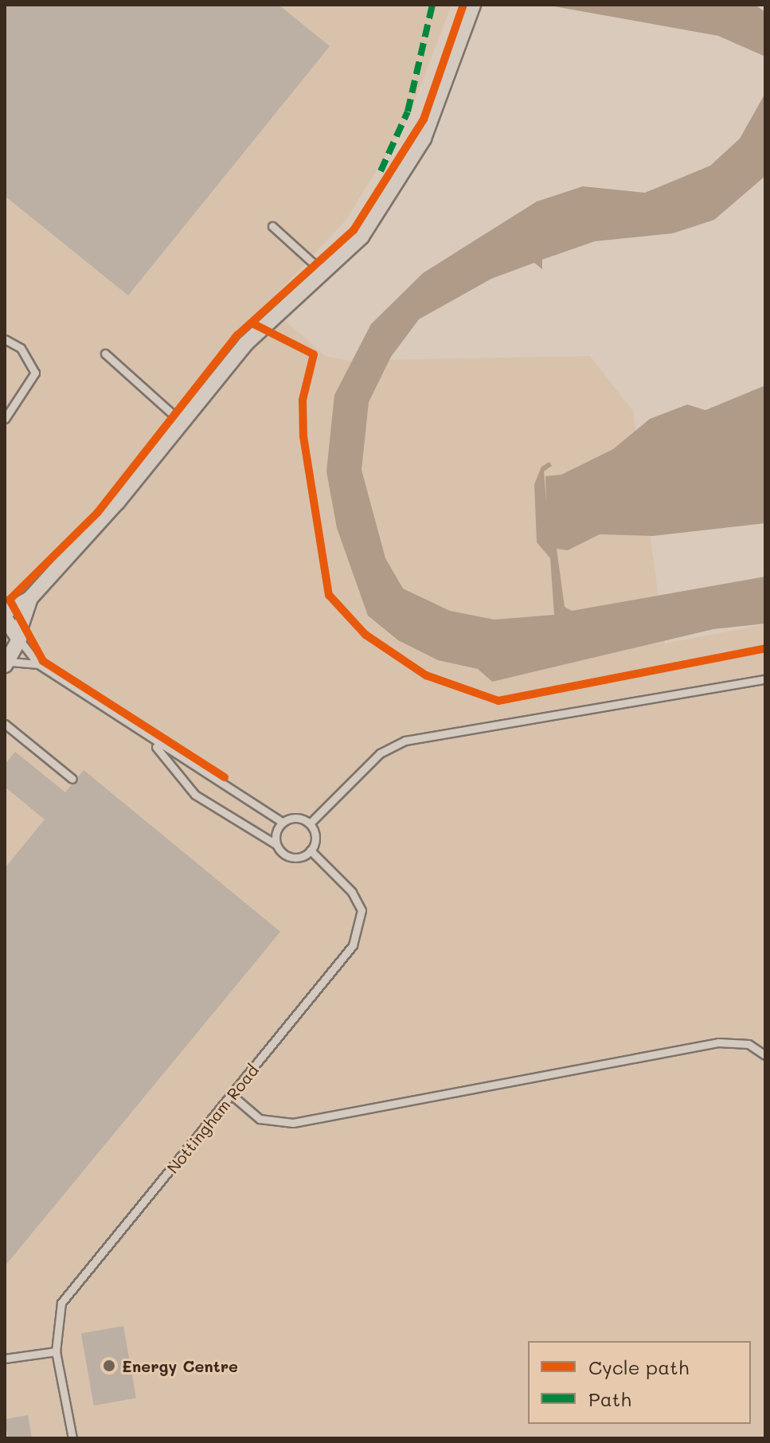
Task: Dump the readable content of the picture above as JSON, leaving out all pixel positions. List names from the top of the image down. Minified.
{"streets":{"lane":["Nottingham Road"]},"places":["Energy Centre"],"legend":["Cycle path","Path"]}
